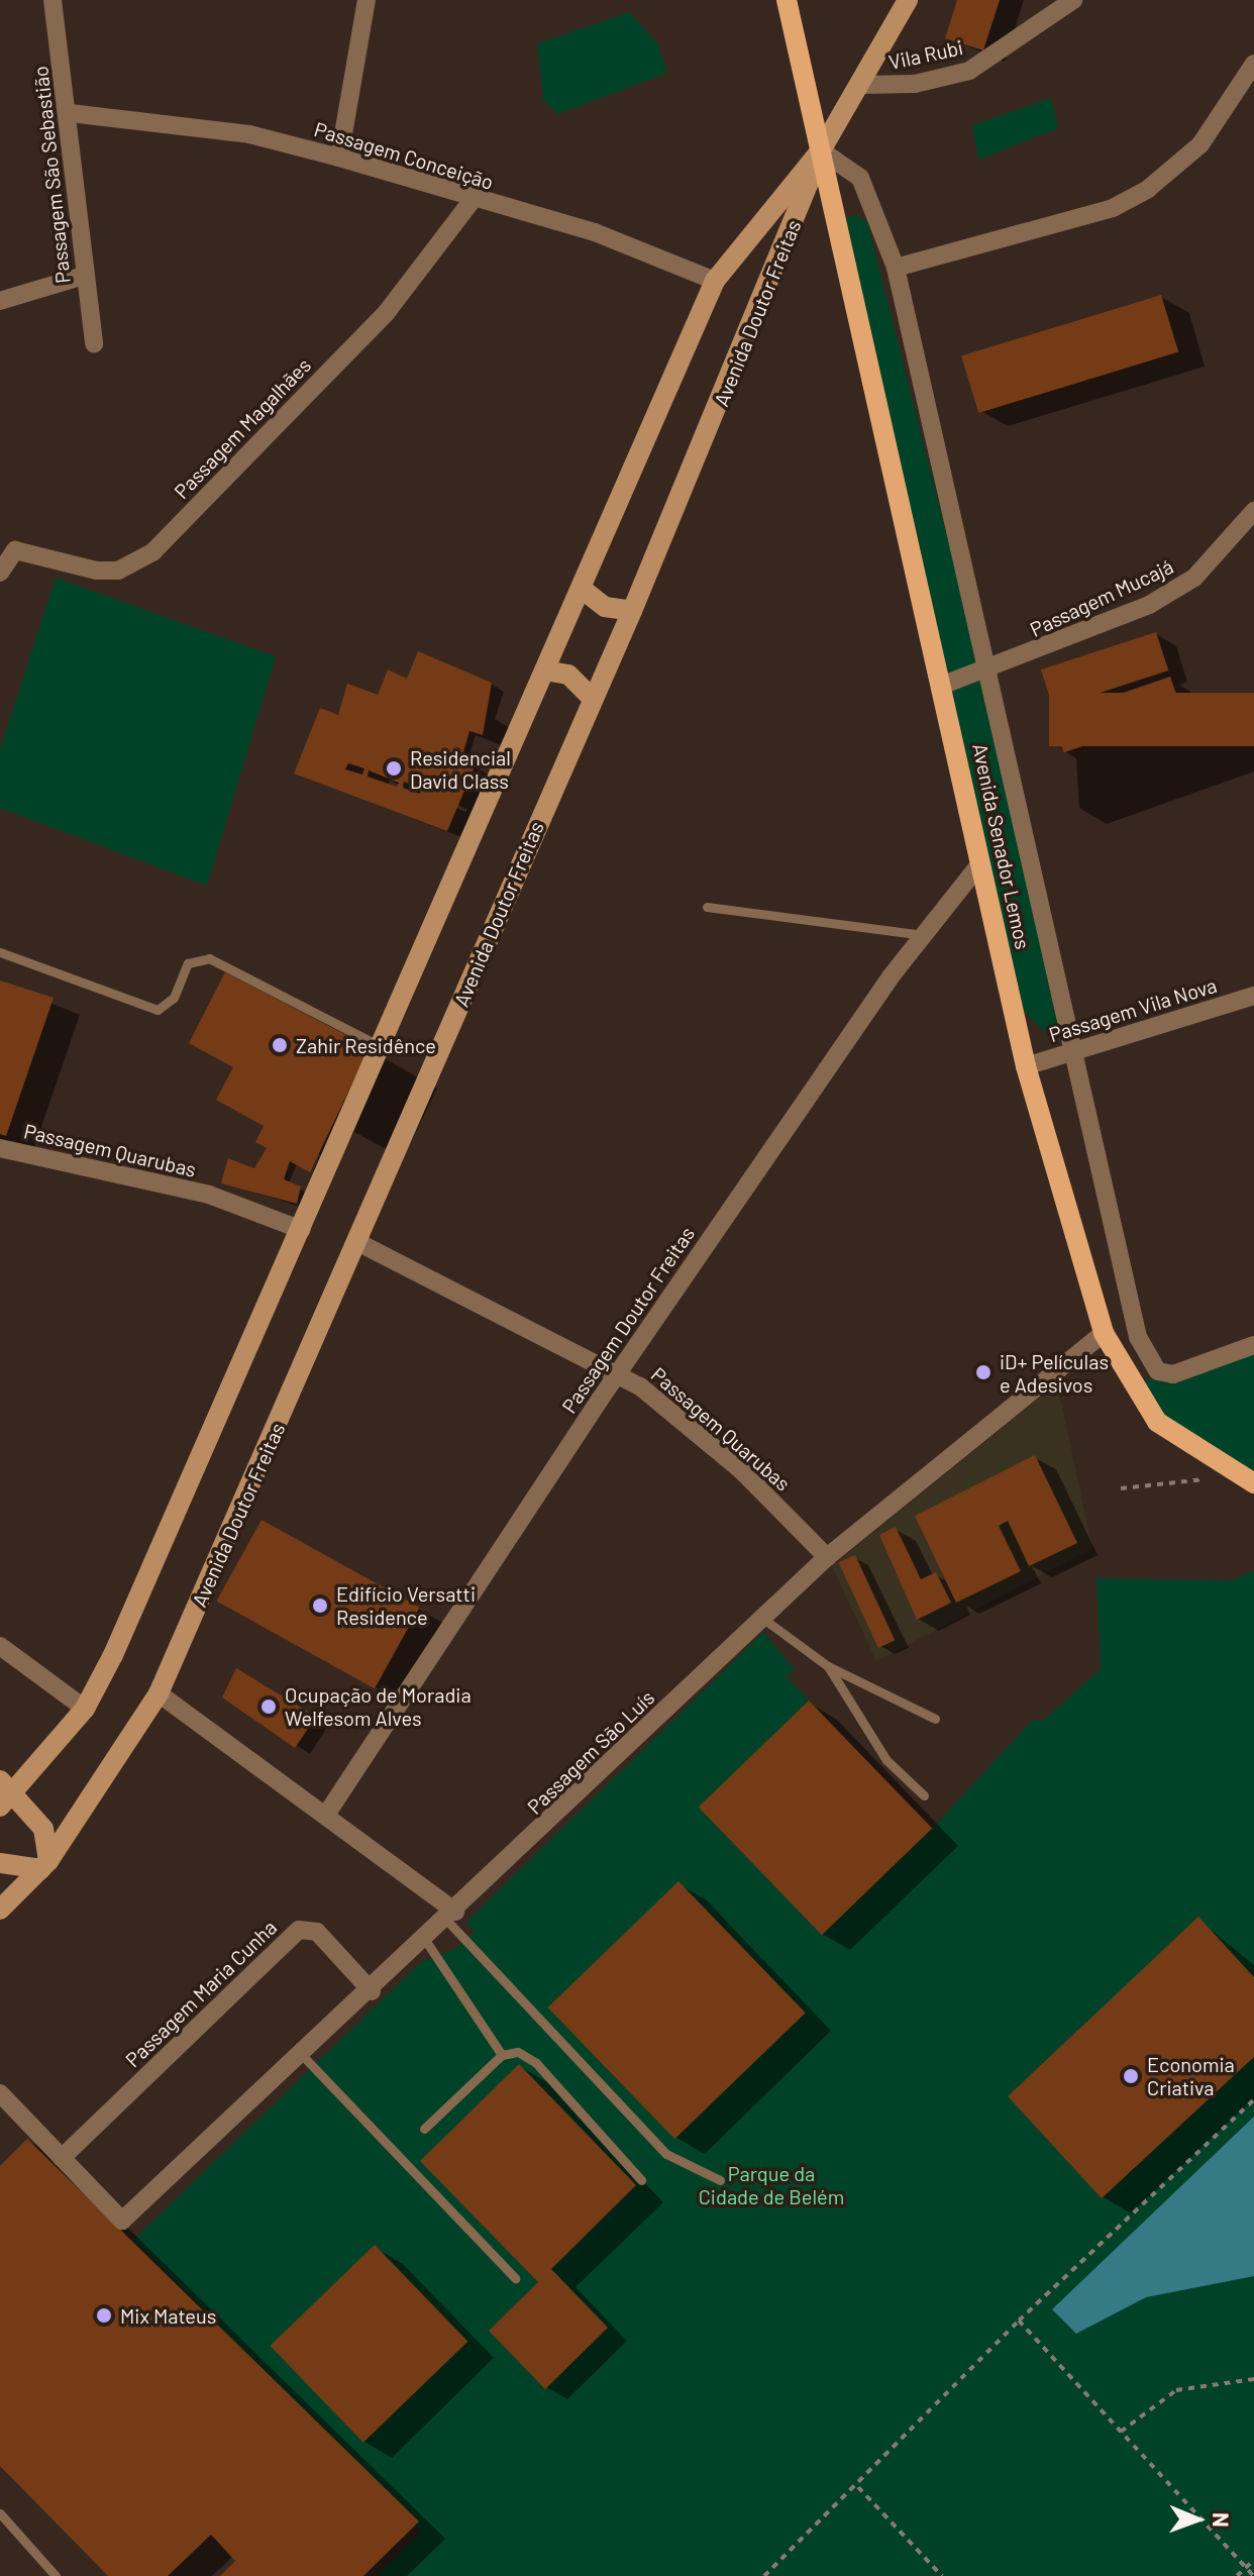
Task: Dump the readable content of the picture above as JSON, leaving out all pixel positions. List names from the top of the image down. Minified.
{"streets":{"main road":["Avenida Doutor Freitas","Avenida Senador Lemos"],"street":["Vila Rubi","Passagem Conceição","Passagem São Sebastião","Passagem Magalhães","Passagem Mucajá","Passagem Vila Nova","Passagem Quarubas","Passagem Doutor Freitas","Passagem São Luís","Passagem Maria Cunha"]},"crossings":[["Vila Rubi","Avenida Doutor Freitas"],["Passagem Conceição","Passagem São Sebastião"],["Passagem Conceição","Avenida Doutor Freitas"],["Passagem Conceição","Passagem Magalhães"],["Avenida Doutor Freitas","Avenida Senador Lemos"],["Avenida Doutor Freitas","Passagem Quarubas"],["Passagem Mucajá","Avenida Senador Lemos"],["Avenida Senador Lemos","Passagem Vila Nova"],["Avenida Senador Lemos","Passagem Doutor Freitas"],["Avenida Senador Lemos","Passagem São Luís"],["Passagem Quarubas","Passagem Doutor Freitas"],["Passagem Quarubas","Passagem São Luís"],["Passagem São Luís","Passagem Maria Cunha"]],"parks":["Parque da Cidade de Belém"],"places":["Residencial David Class","Zahir Residênce","iD+ Películas e Adesivos","Edifício Versatti Residence","Ocupação de Moradia Welfesom Alves","Economia Criativa","Mix Mateus"],"north":"right"}
